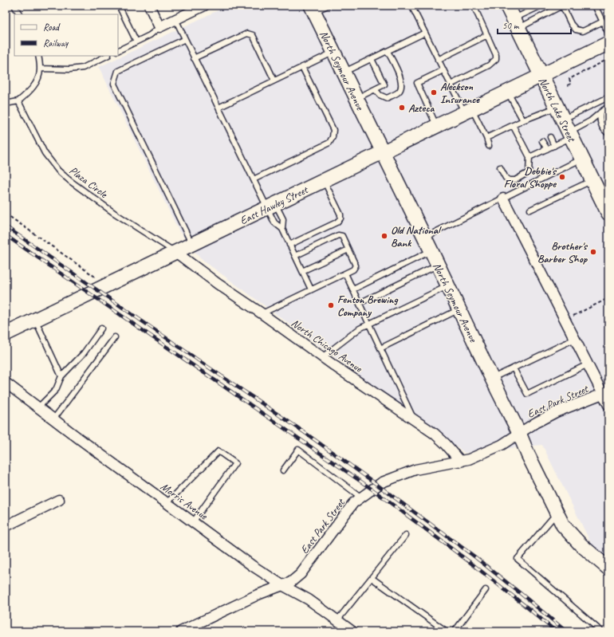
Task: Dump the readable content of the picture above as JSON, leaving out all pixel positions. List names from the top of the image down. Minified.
{"streets":{"main road":["North Lake Street"],"street":["North Seymour Avenue","East Hawley Street","North Chicago Avenue","East Park Street","Morris Avenue"],"lane":["Plaza Circle"]},"crossings":[["North Seymour Avenue","East Hawley Street"],["North Seymour Avenue","East Park Street"],["North Lake Street","East Hawley Street"],["Plaza Circle","East Hawley Street"],["Plaza Circle","North Chicago Avenue"],["East Hawley Street","North Chicago Avenue"],["North Chicago Avenue","East Park Street"],["East Park Street","Morris Avenue"]],"places":["Aleckson Insurance","Azteca","Debbie's Floral Shoppe","Old National Bank","Brother's Barber Shop","Fenton Brewing Company"],"legend":["Road","Railway"],"scale_bar":"50 m"}
